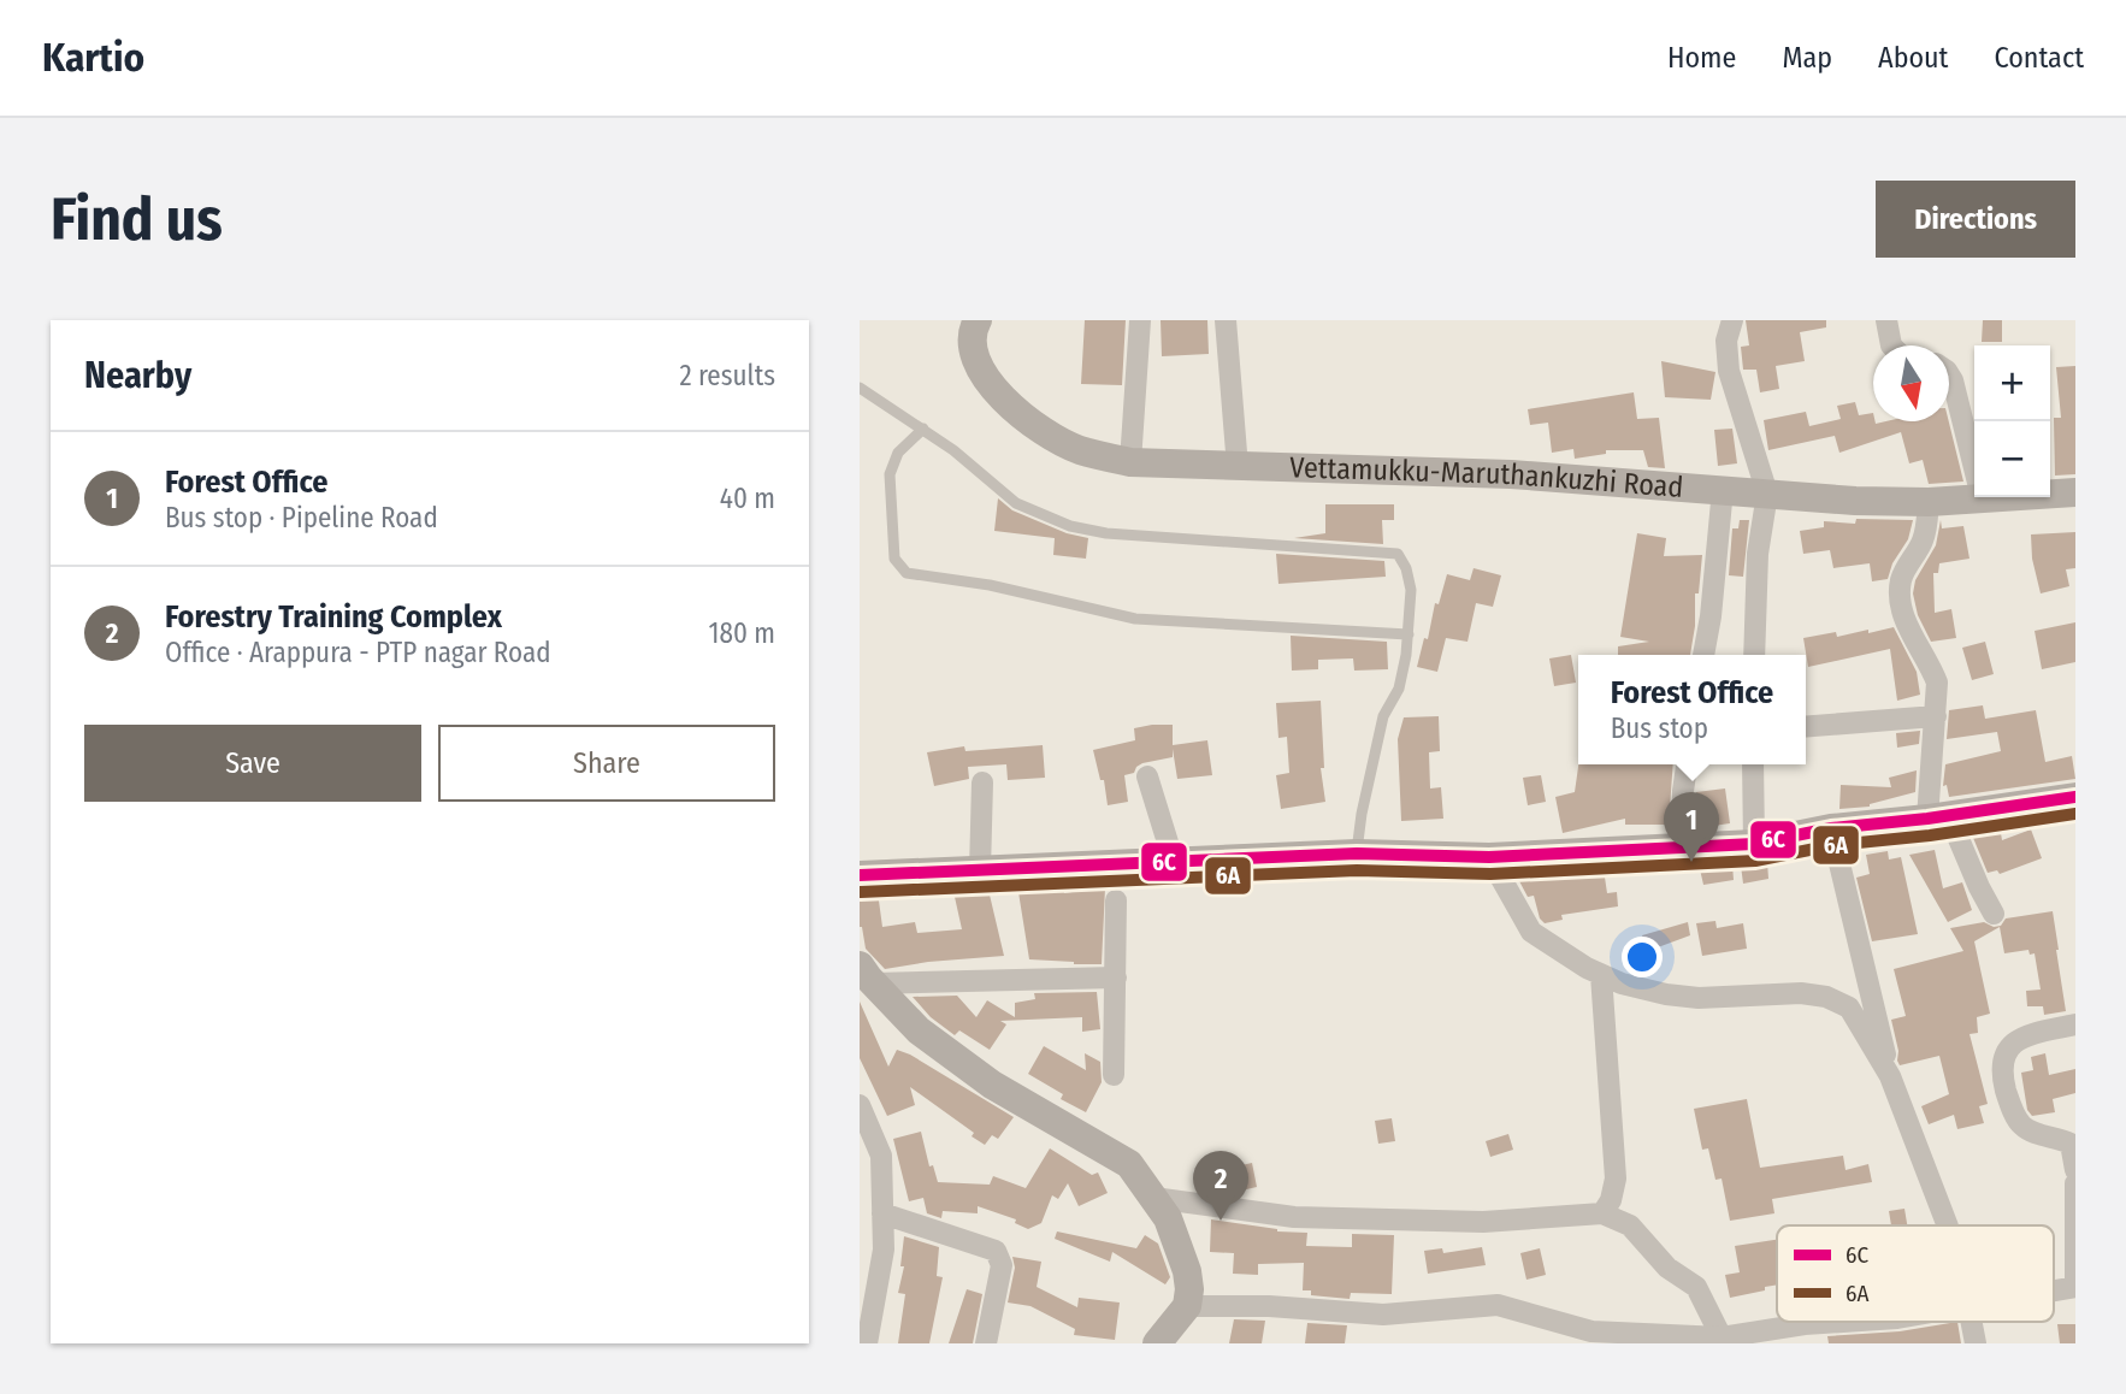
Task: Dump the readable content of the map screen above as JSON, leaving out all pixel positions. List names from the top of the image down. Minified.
{"streets":{"main road":["Vettamukku-Maruthankuzhi Road"]},"lines":["transit line 6C","transit line 6A"],"legend":["6C","6A"],"north":"bottom","page":{"header":"Kartio","nav":["Home","Map","About","Contact"],"buttons":["Directions",["Save","Share"]],"title":"Find us","heading":["Nearby","2 results"],"map_buttons":["+","−"],"list":[{"mark":"1","name":"Forest Office","note":"Bus stop · Pipeline Road","value":"40 m"},{"mark":"2","name":"Forestry Training Complex","note":"Office · Arappura - PTP nagar Road","value":"180 m"}],"popup":["Forest Office","Bus stop"],"pins":["1","2"]}}
